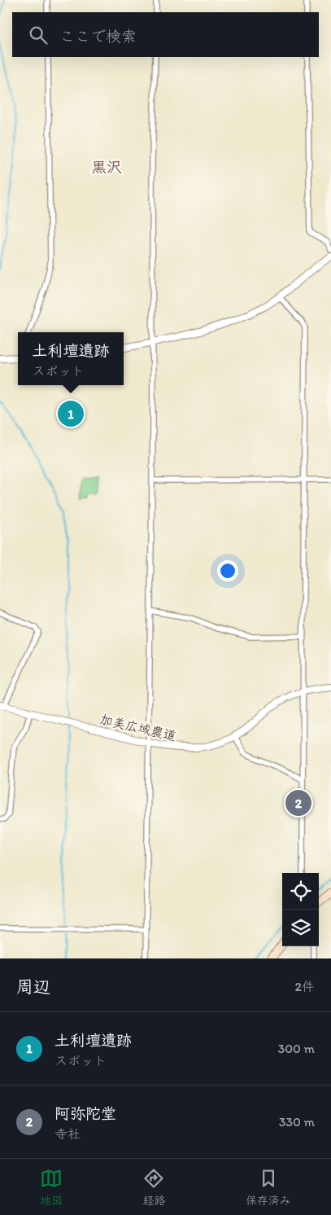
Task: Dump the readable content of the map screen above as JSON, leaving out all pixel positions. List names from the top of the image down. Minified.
{"streets":{"street":["加美広域農道"]},"districts":["黒沢"],"page":{"search":"ここで検索","popup":["土利壇遺跡","スポット"],"pins":["1","2"],"heading":["周辺","2件"],"list":[{"mark":"1","name":"土利壇遺跡","note":"スポット","value":"300 m"},{"mark":"2","name":"阿弥陀堂","note":"寺社","value":"330 m"}],"nav":["地図","経路","保存済み"]}}
